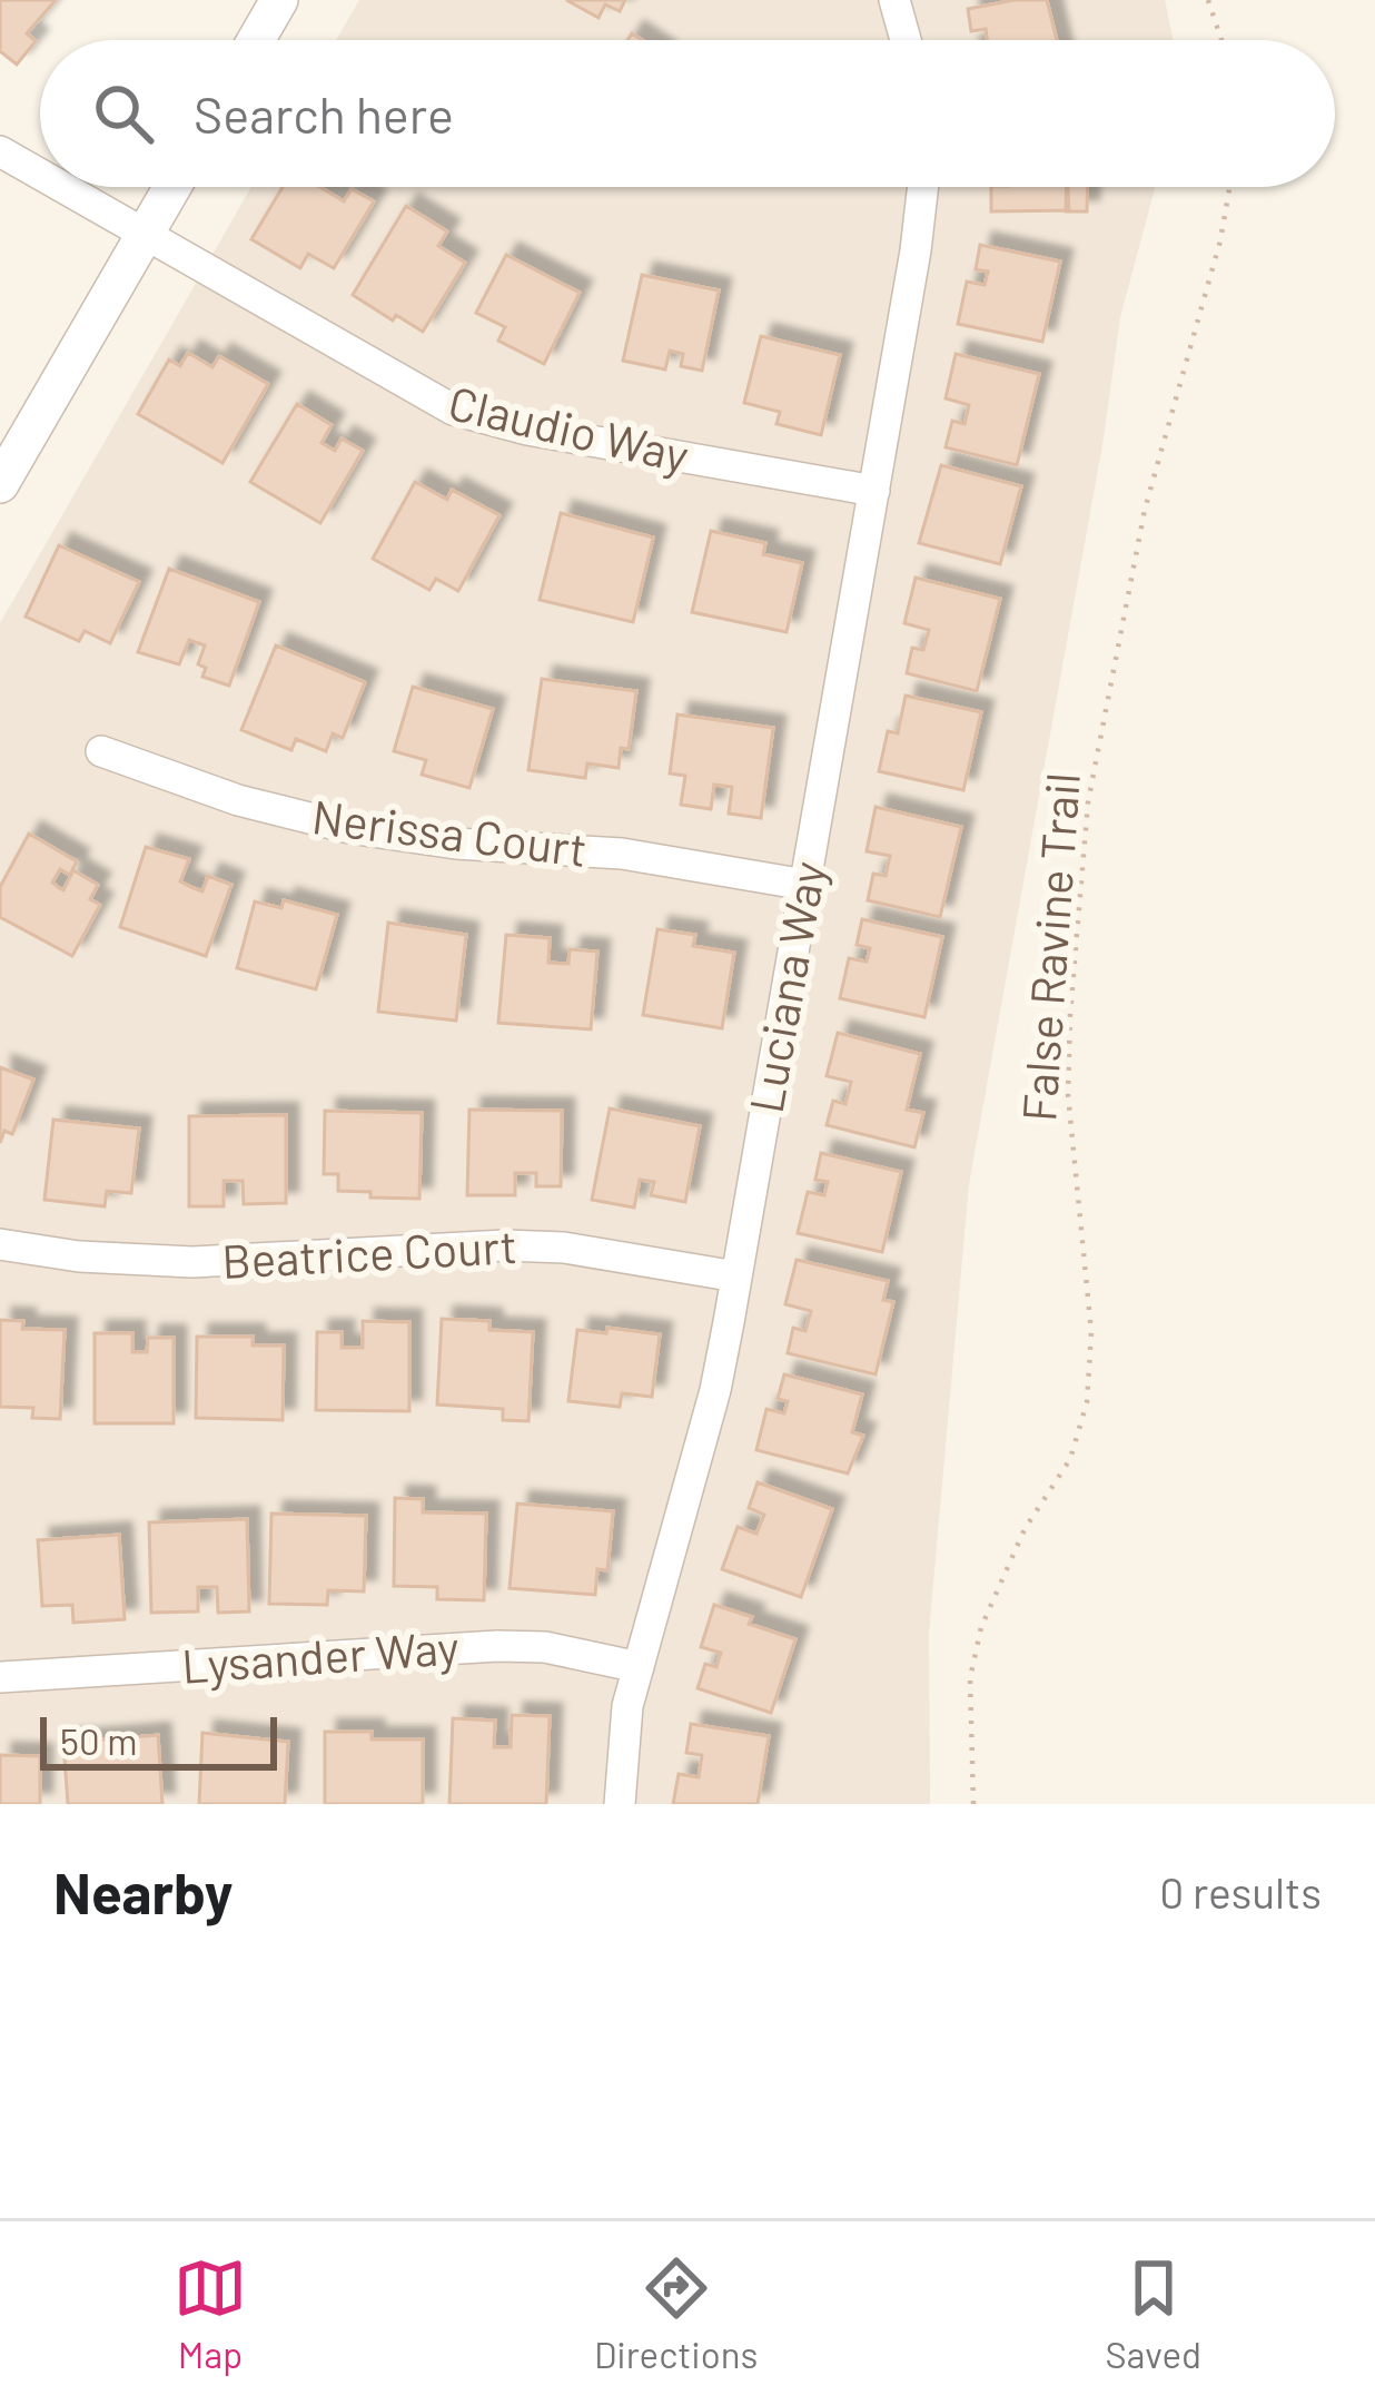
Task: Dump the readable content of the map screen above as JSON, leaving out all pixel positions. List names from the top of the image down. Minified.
{"streets":{"street":["Claudio Way","Nerissa Court","Luciana Way","Beatrice Court","Lysander Way"],"path":["False Ravine Trail"]},"crossings":[["Claudio Way","Luciana Way"],["Nerissa Court","Luciana Way"],["Luciana Way","Beatrice Court"],["Luciana Way","Lysander Way"]],"scale_bar":"50 m","page":{"search":"Search here","scale":"50 m","heading":["Nearby","0 results"],"nav":["Map","Directions","Saved"]}}
